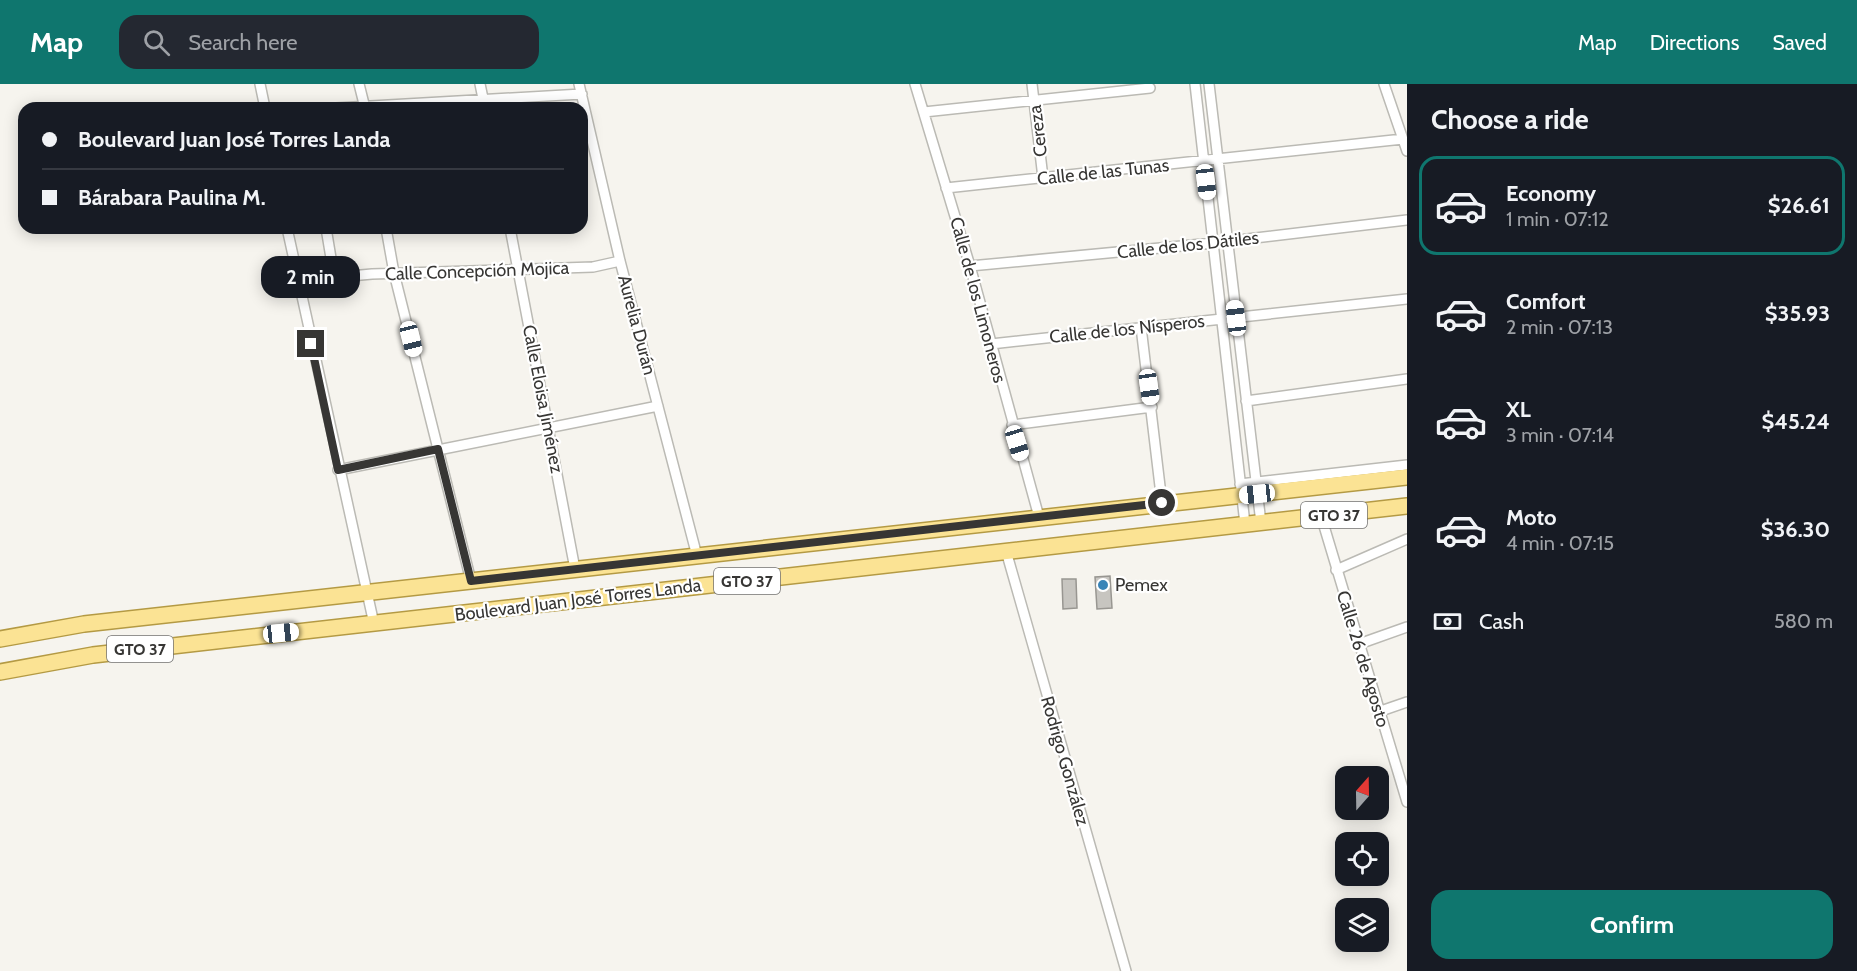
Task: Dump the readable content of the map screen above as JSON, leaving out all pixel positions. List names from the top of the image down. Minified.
{"streets":{"main road":["GTO 37","Boulevard Juan José Torres Landa"],"street":["Cereza","Calle de las Tunas","Calle de los Dátiles","Calle Concepción Mojica","Calle de los Limoneros","Aurelia Durán","Calle de los Nísperos","Calle Eloisa Jiménez","Calle 26 de Agosto","Rodrigo González"]},"crossings":[["Cereza","Calle de las Tunas"],["Calle de las Tunas","Calle de los Limoneros"],["Calle de los Dátiles","Calle de los Limoneros"],["Calle Concepción Mojica","Aurelia Durán"],["Calle Concepción Mojica","Calle Eloisa Jiménez"],["Calle de los Limoneros","Calle de los Nísperos"],["Calle de los Limoneros","Boulevard Juan José Torres Landa"],["Aurelia Durán","Boulevard Juan José Torres Landa"],["Calle Eloisa Jiménez","Boulevard Juan José Torres Landa"],["Boulevard Juan José Torres Landa","Calle 26 de Agosto"],["Boulevard Juan José Torres Landa","Rodrigo González"]],"places":["Pemex"],"north":"top","page":{"header":"Map","search":"Search here","nav":["Map","Directions","Saved"],"heading":"Choose a ride","banner":["Boulevard Juan José Torres Landa","Bárabara Paulina M."],"list":[{"name":"Economy","note":"1 min · 07:12","value":"$26.61"},{"name":"Comfort","note":"2 min · 07:13","value":"$35.93"},{"name":"XL","note":"3 min · 07:14","value":"$45.24"},{"name":"Moto","note":"4 min · 07:15","value":"$36.30"}],"bubble":"2 min","pay":["Cash","580 m"],"buttons":"Confirm"}}
